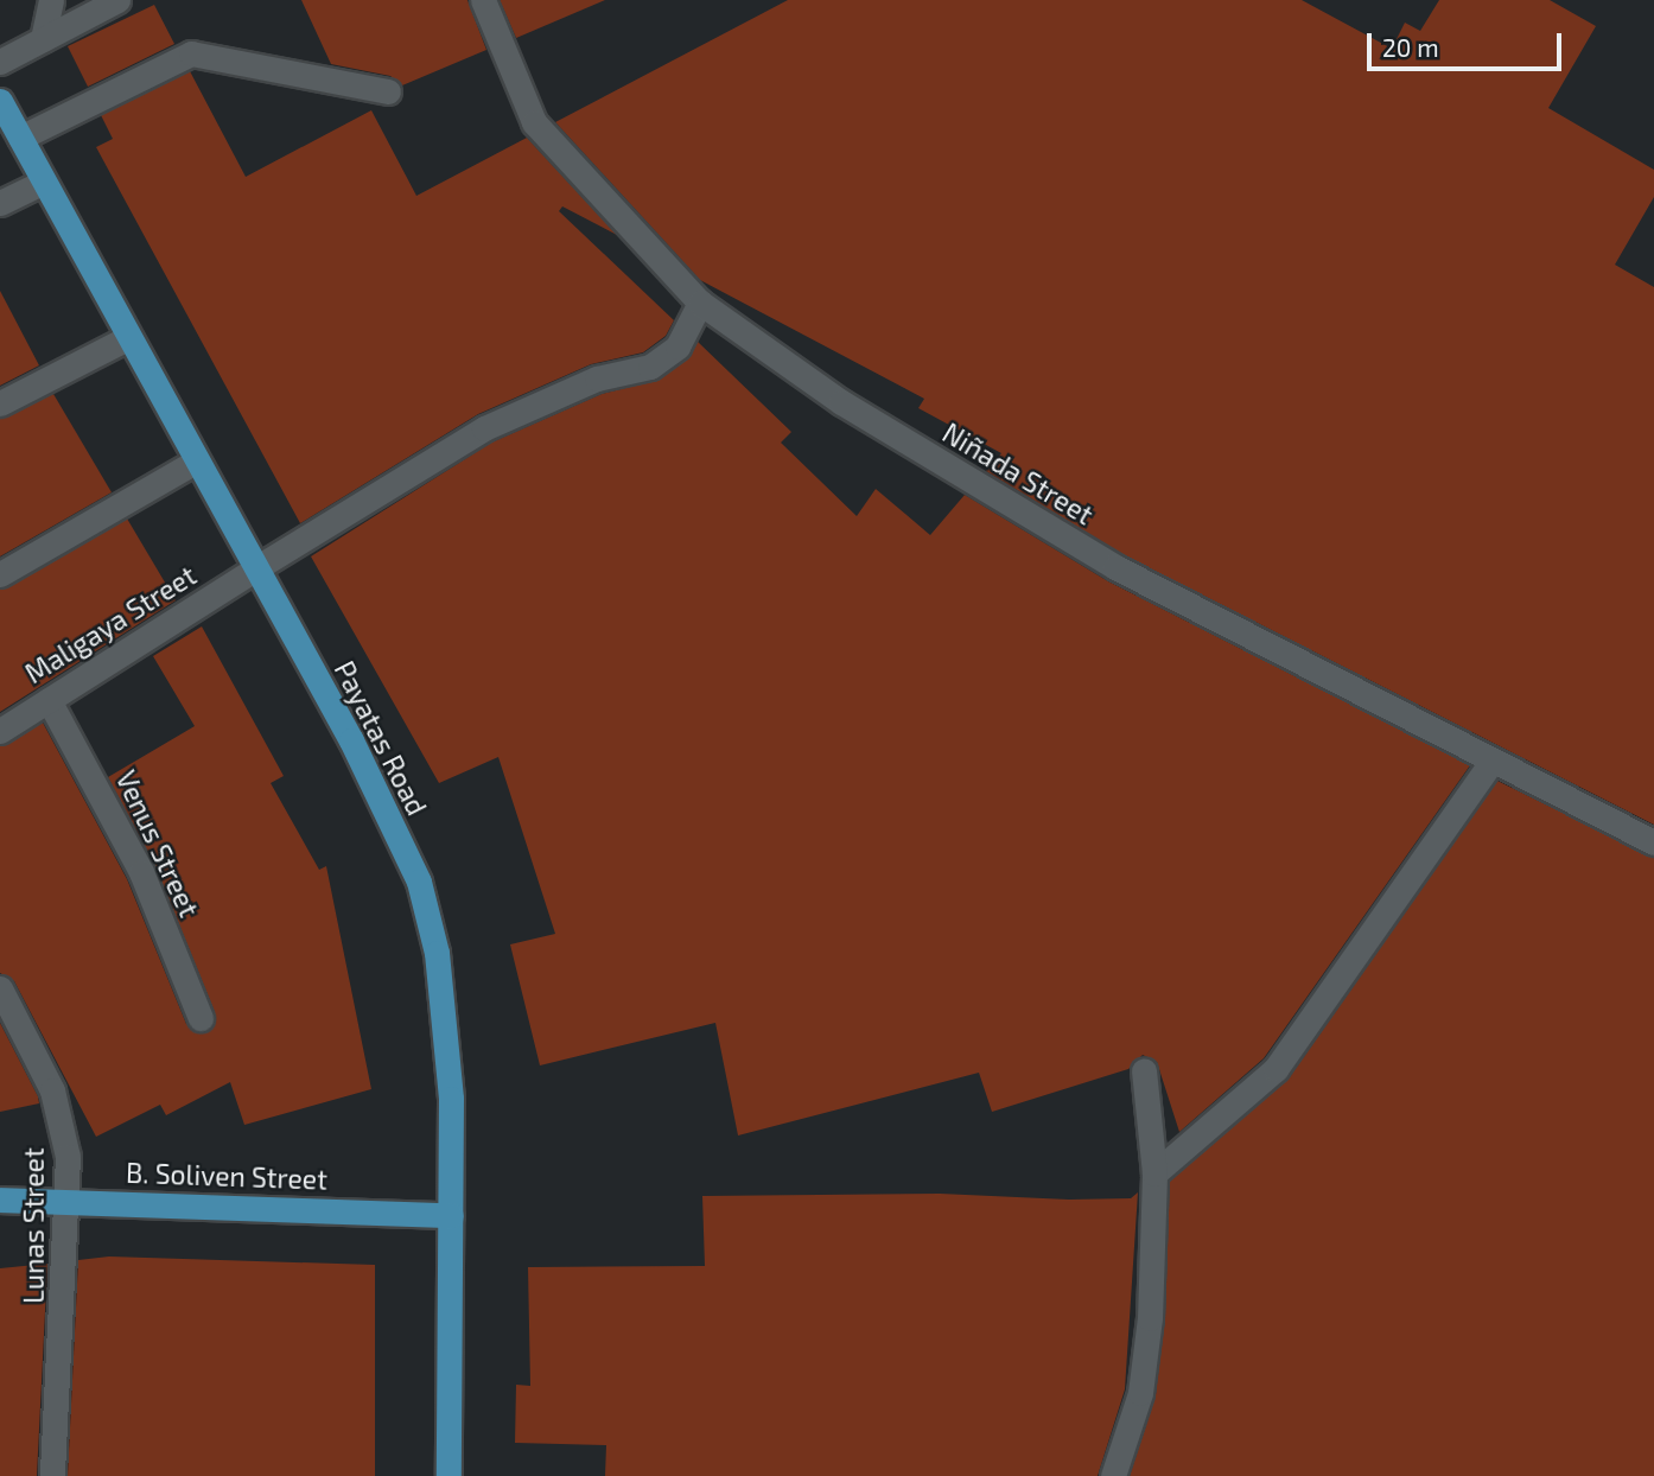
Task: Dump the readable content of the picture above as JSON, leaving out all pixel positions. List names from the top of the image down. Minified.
{"streets":{"main road":["Payatas Road","B. Soliven Street"],"street":["Niñada Street","Maligaya Street","Venus Street","Lunas Street"]},"crossings":[["Niñada Street","Maligaya Street"],["Maligaya Street","Payatas Road"],["Maligaya Street","Venus Street"],["Payatas Road","B. Soliven Street"],["B. Soliven Street","Lunas Street"]],"scale_bar":"20 m"}
